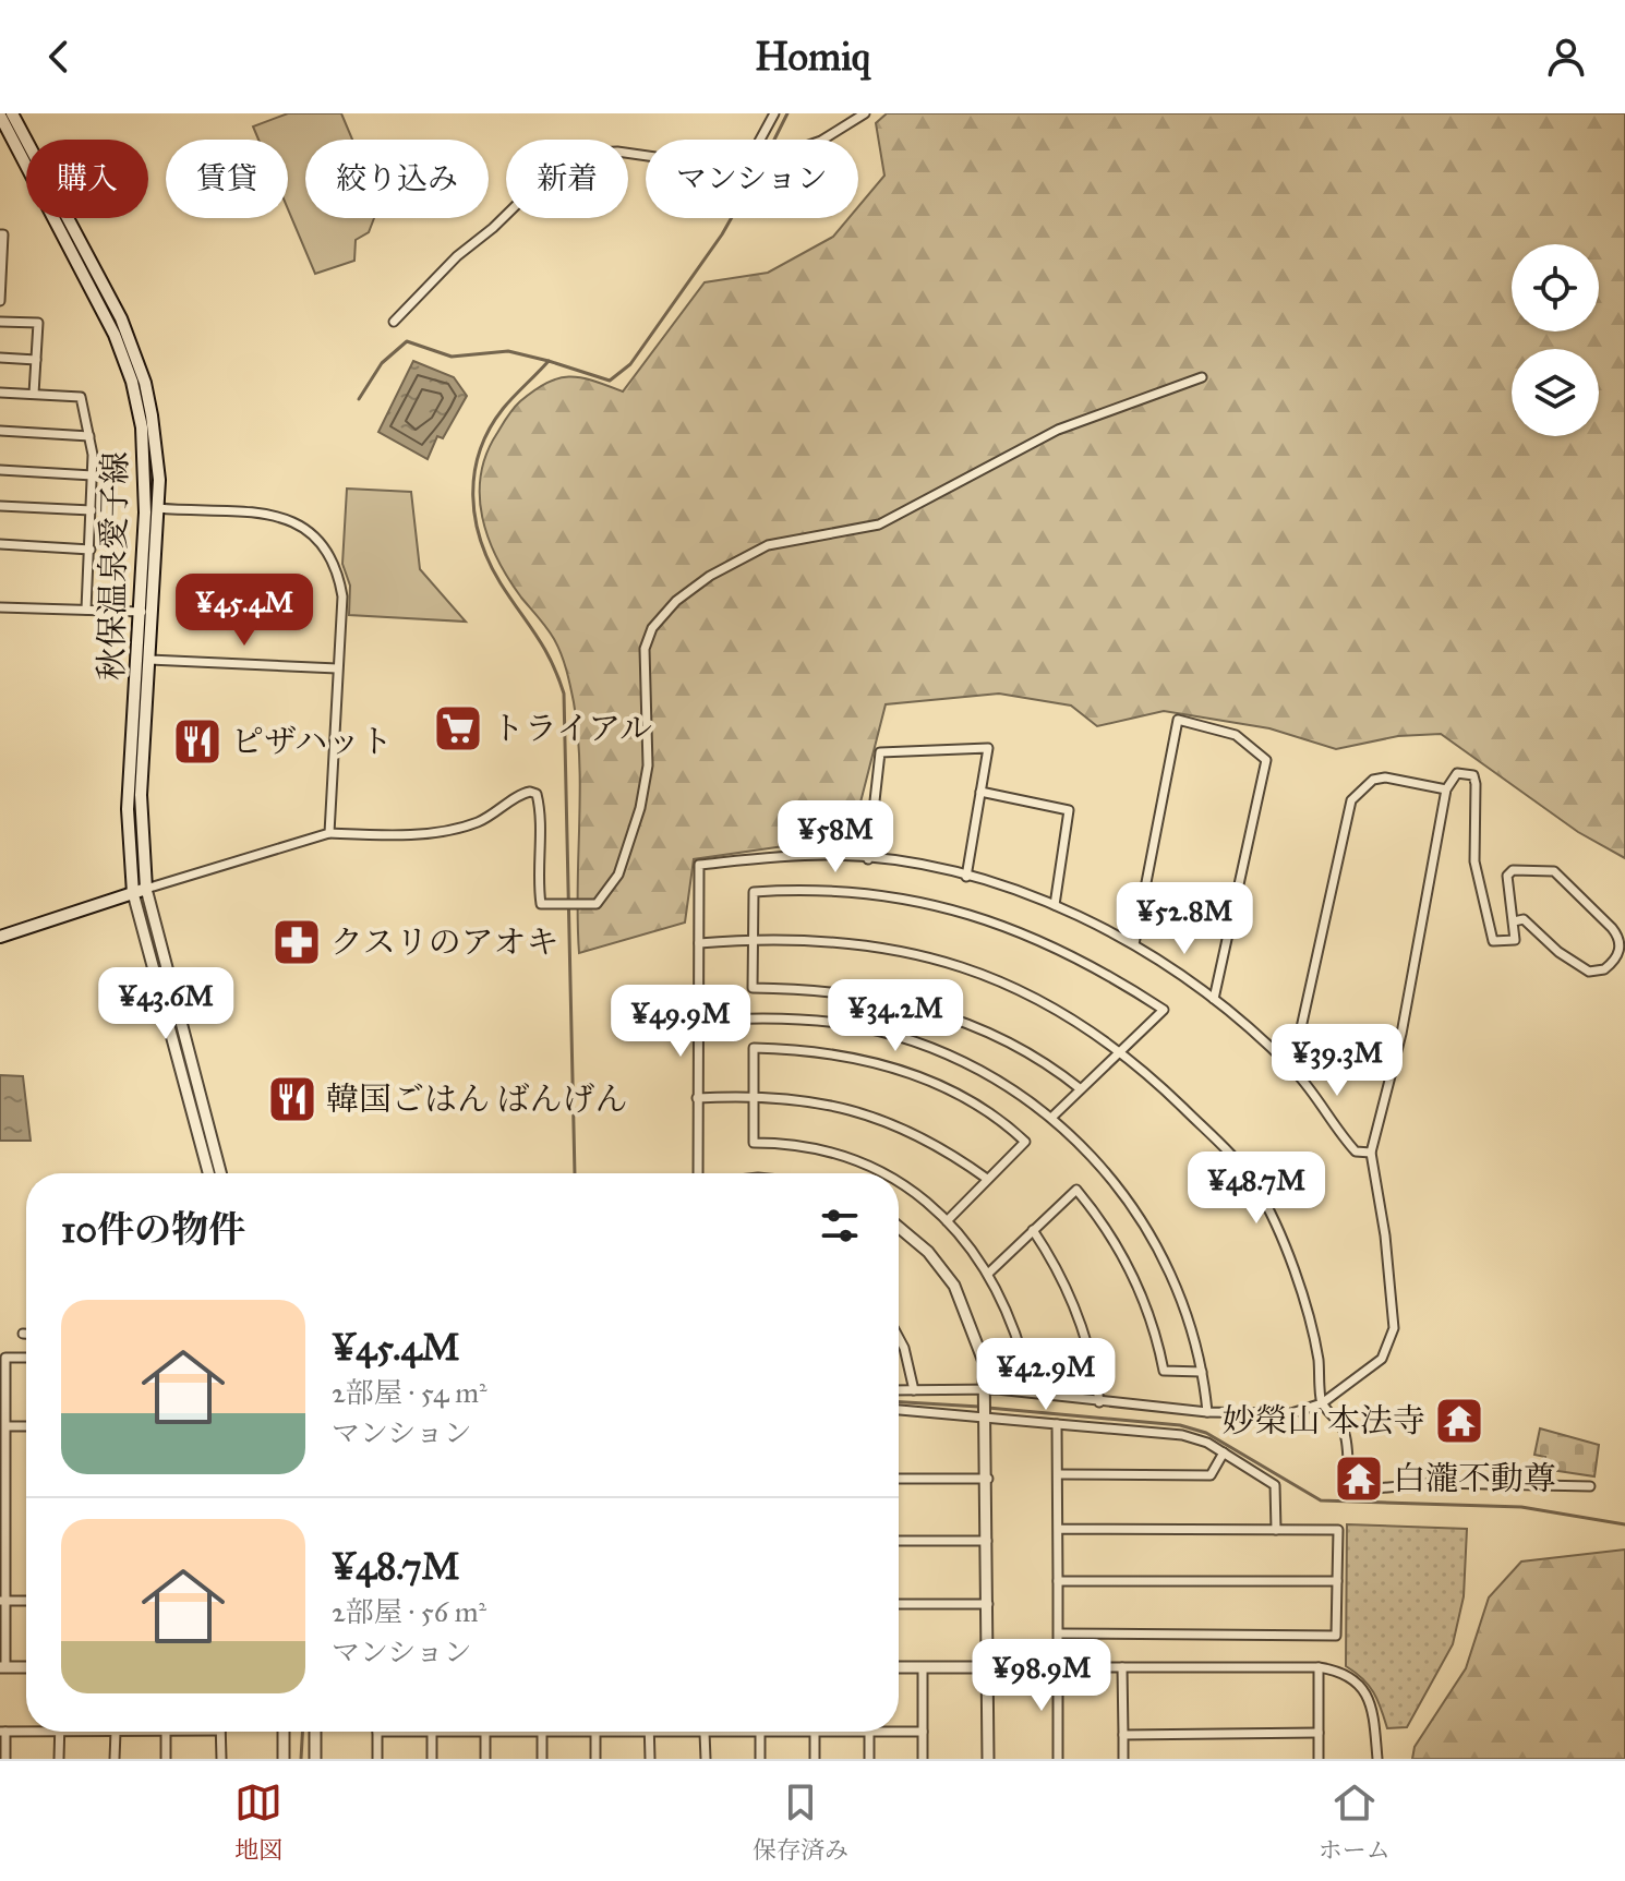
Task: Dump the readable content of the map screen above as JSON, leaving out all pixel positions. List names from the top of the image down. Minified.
{"streets":{"main road":["秋保温泉愛子線"]},"places":{"supermarket":["トライアル"],"restaurant":["ピザハット","韓国ごはん ばんげん"],"pharmacy":["クスリのアオキ"],"temple":["妙榮山 本法寺","白瀧不動尊"]},"page":{"header":"Homiq","chip":["購入","賃貸","絞り込み","新着","マンション"],"price":["¥45.4M","¥58M","¥52.8M","¥43.6M","¥34.2M","¥49.9M","¥39.3M","¥48.7M","¥42.9M","¥98.9M"],"heading":"10件の物件","list":[{"name":"¥45.4M","note":"2部屋 · 54 m² · マンション"},{"name":"¥48.7M","note":"2部屋 · 56 m² · マンション"}],"tabs":["地図","保存済み","ホーム"]}}
